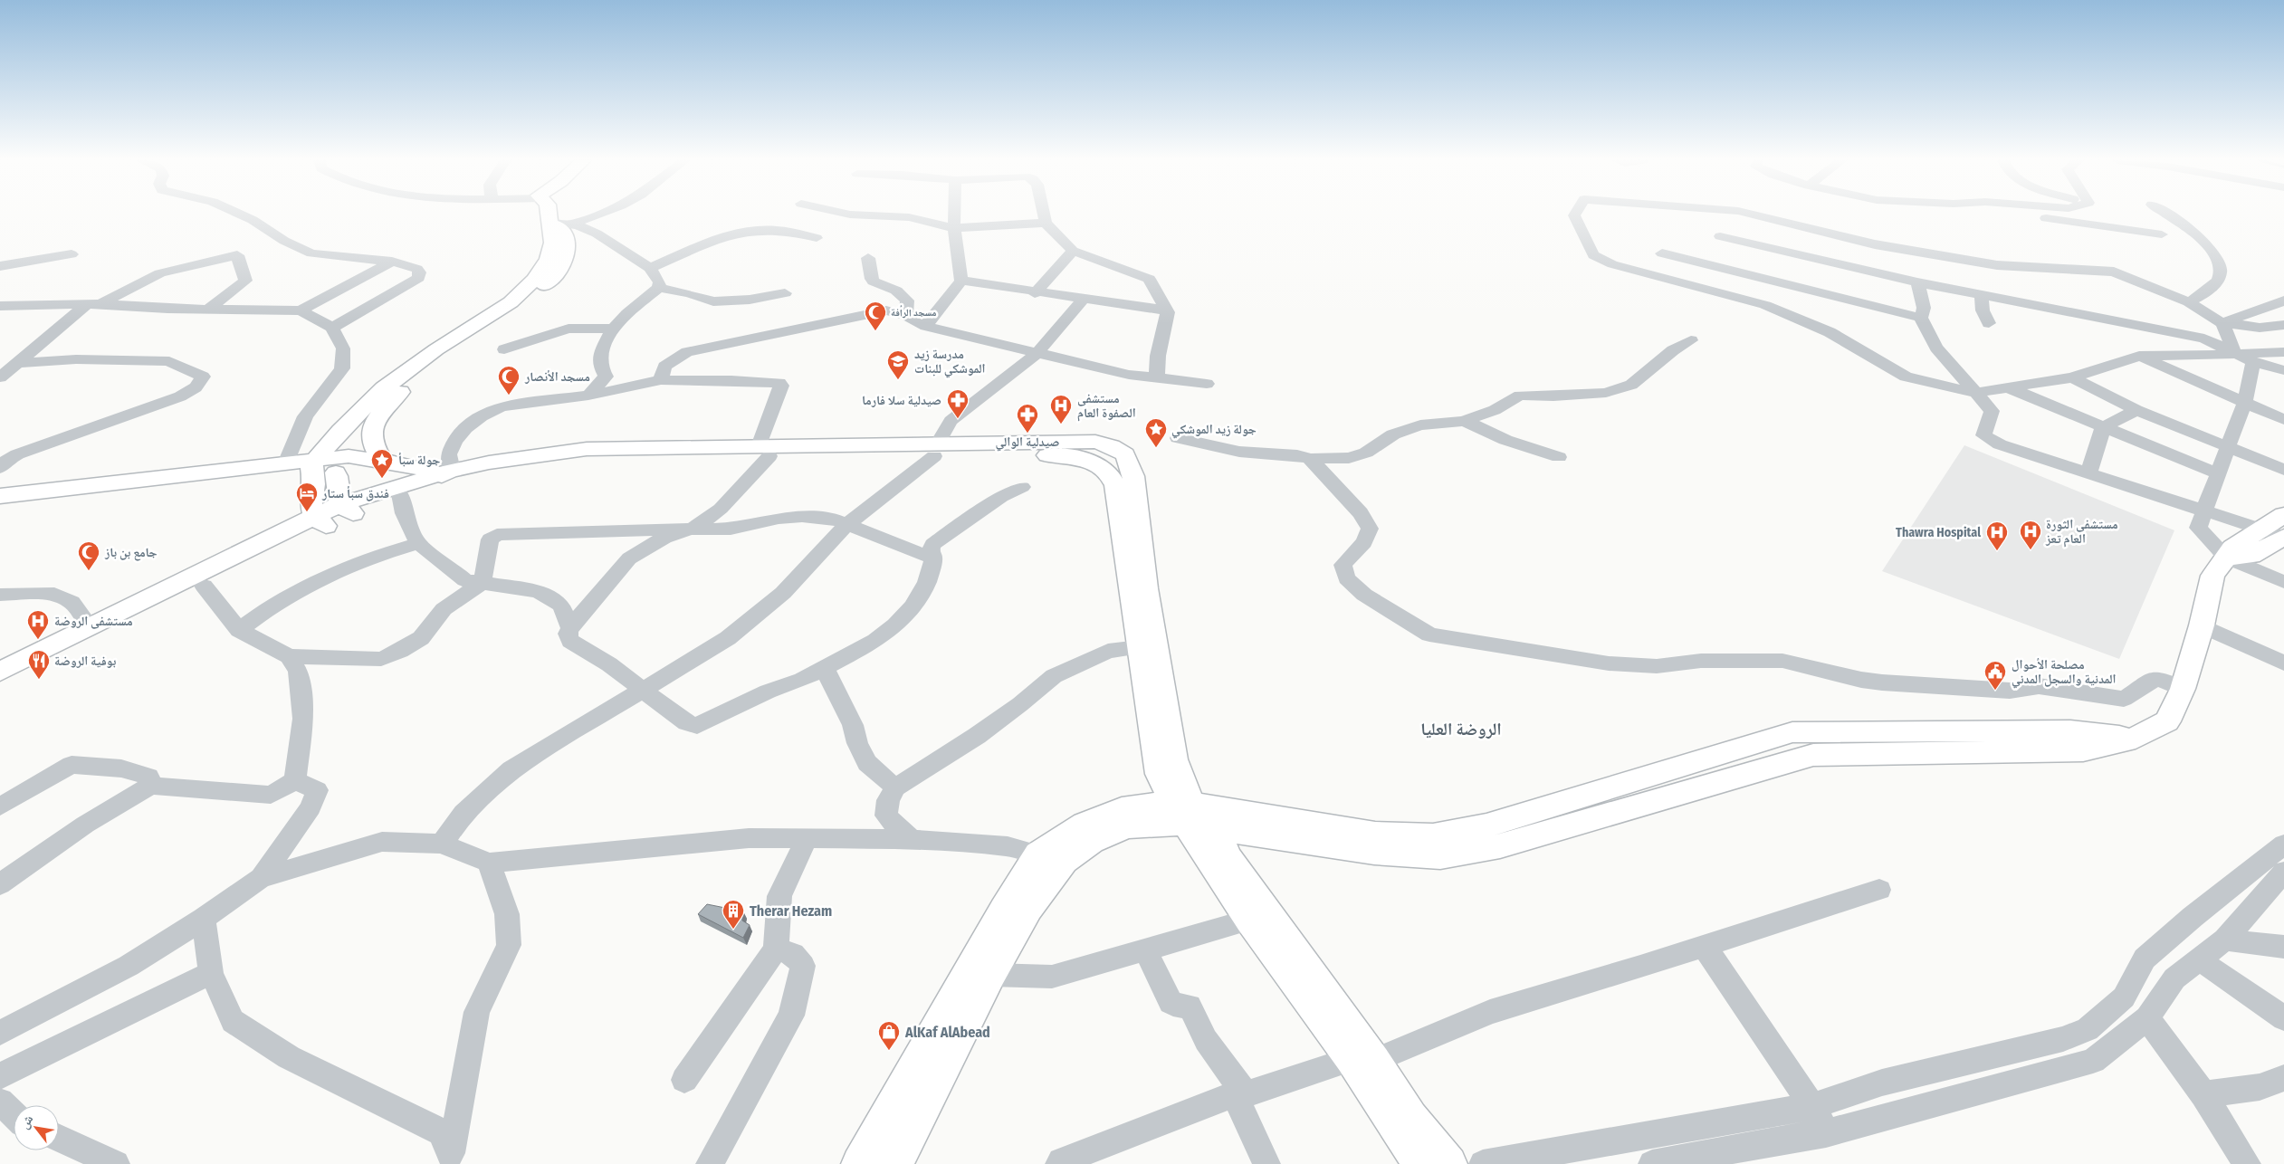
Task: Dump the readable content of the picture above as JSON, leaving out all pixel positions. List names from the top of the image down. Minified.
{"districts":["الروضة العليا"],"places":{"mosque":["مسجد الرأفة","مسجد الأنصار","جامع بن باز"],"school or university":["مدرسة زيد الموشكي للبنات"],"pharmacy":["صيدلية سلا فارما","صيدلية الوالي"],"hospital":["مستشفى الصفوة العام","مستشفى الثورة العام تعز","Thawra Hospital","مستشفى الروضة"],"place":["جولة زيد الموشكي","جولة سبأ"],"hotel":["فندق سبأ ستار"],"restaurant":["بوفية الروضة"],"public building":["مصلحة الأحوال المدنية والسجل المدني"],"building":["Therar Hezam"],"shop":["AlKaf AlAbead"]},"north":"top left"}
